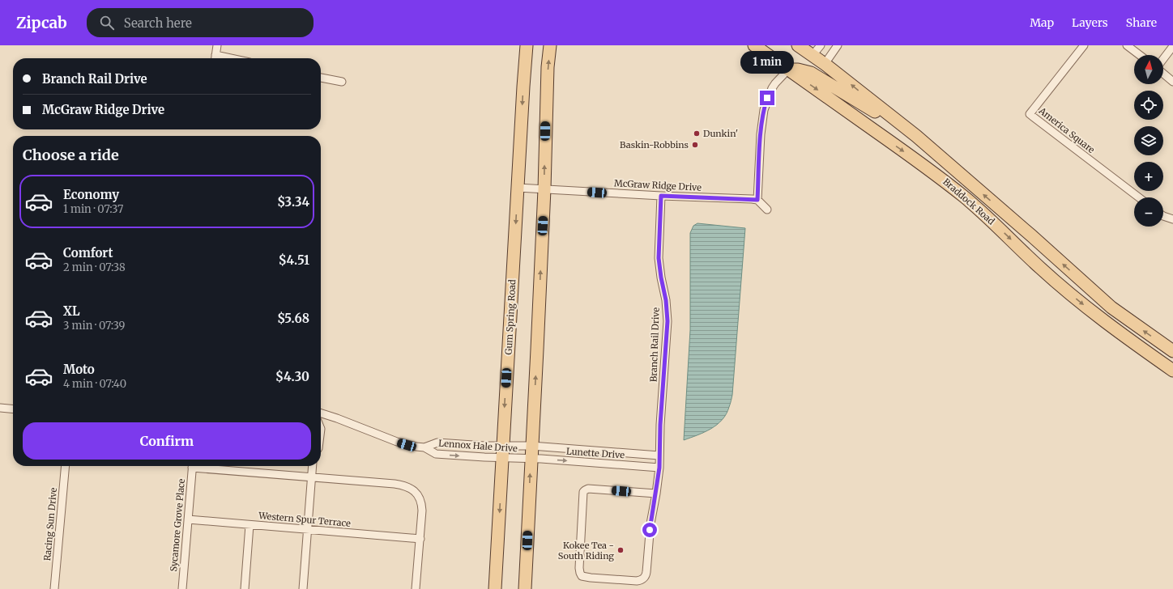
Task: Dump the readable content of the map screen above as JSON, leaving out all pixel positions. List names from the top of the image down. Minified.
{"streets":{"main road":["Braddock Road","Gum Spring Road"],"street":["America Square","McGraw Ridge Drive","Branch Rail Drive","Lennox Hale Drive","Lunette Drive","Western Spur Terrace","Racing Sun Drive","Sycamore Grove Place"]},"crossings":[["McGraw Ridge Drive","Gum Spring Road"],["McGraw Ridge Drive","Branch Rail Drive"],["Gum Spring Road","Lennox Hale Drive"],["Branch Rail Drive","Lunette Drive"],["Lennox Hale Drive","Lunette Drive"],["Western Spur Terrace","Sycamore Grove Place"]],"places":["Dunkin'","Baskin-Robbins","Kokee Tea - South Riding"],"north":"top","page":{"header":"Zipcab","search":"Search here","nav":["Map","Layers","Share"],"bubble":"1 min","map_buttons":["+","−"],"banner":["Branch Rail Drive","McGraw Ridge Drive"],"heading":"Choose a ride","list":[{"name":"Economy","note":"1 min · 07:37","value":"$3.34"},{"name":"Comfort","note":"2 min · 07:38","value":"$4.51"},{"name":"XL","note":"3 min · 07:39","value":"$5.68"},{"name":"Moto","note":"4 min · 07:40","value":"$4.30"}],"buttons":"Confirm"}}
